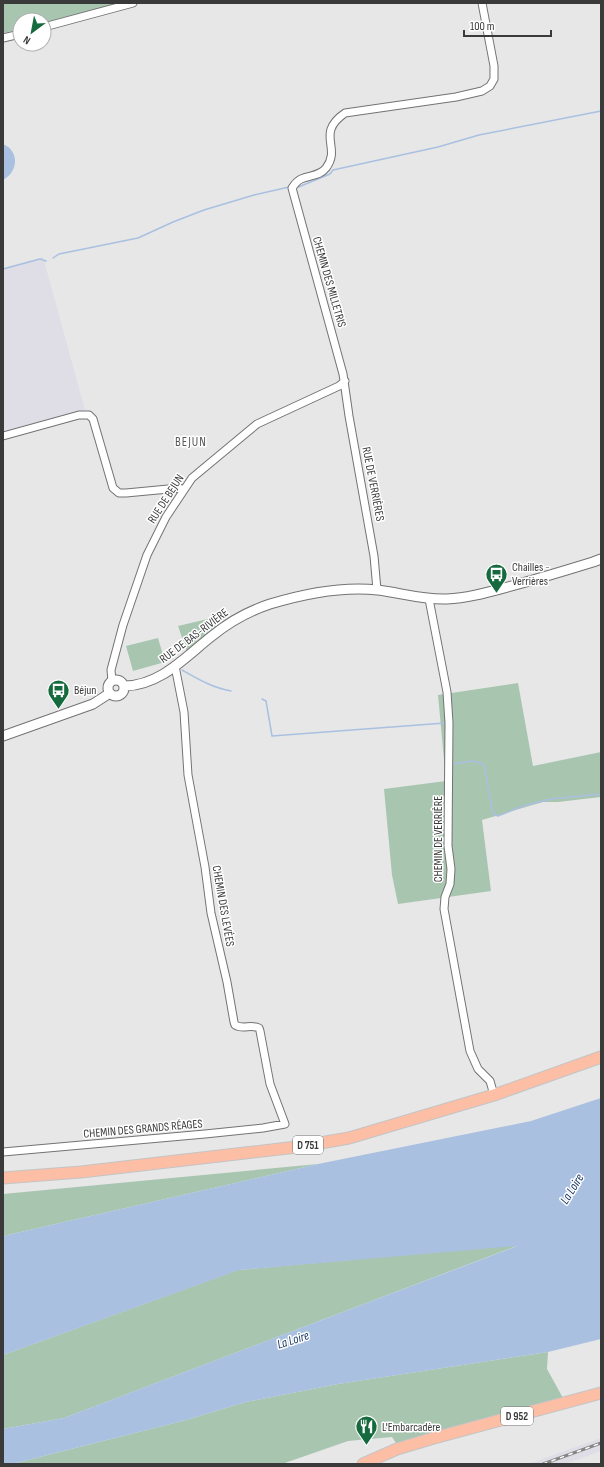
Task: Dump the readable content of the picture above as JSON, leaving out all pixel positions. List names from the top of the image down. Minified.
{"streets":{"main road":["D 751","D 952"],"street":["CHEMIN DES MILLETRIS","RUE DE VERRIÈRES","RUE DE BEJUN","RUE DE BAS-RIVIÈRE","CHEMIN DE VERRIÈRE","CHEMIN DES LEVÉES","CHEMIN DES GRANDS RÉAGES"]},"crossings":[["CHEMIN DES MILLETRIS","RUE DE VERRIÈRES"],["CHEMIN DES MILLETRIS","RUE DE BEJUN"],["RUE DE VERRIÈRES","RUE DE BEJUN"],["RUE DE VERRIÈRES","RUE DE BAS-RIVIÈRE"],["RUE DE BEJUN","RUE DE BAS-RIVIÈRE"],["RUE DE BAS-RIVIÈRE","CHEMIN DE VERRIÈRE"],["RUE DE BAS-RIVIÈRE","CHEMIN DES LEVÉES"],["CHEMIN DE VERRIÈRE","D 751"],["CHEMIN DES LEVÉES","CHEMIN DES GRANDS RÉAGES"]],"districts":["BEJUN"],"water":["La Loire"],"places":{"bus stop":["Chailles - Verrières","Béjun"],"restaurant":["L'Embarcadère"]},"scale_bar":"100 m","north":"bottom left"}
